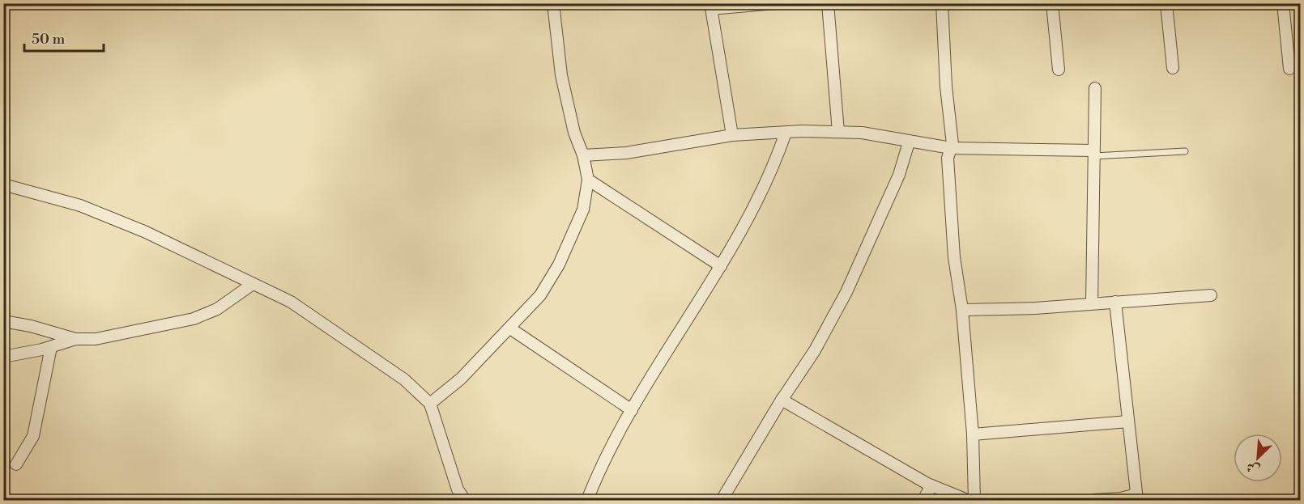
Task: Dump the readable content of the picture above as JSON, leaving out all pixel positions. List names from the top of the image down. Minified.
{"scale_bar":"50 m","north":"bottom left"}
